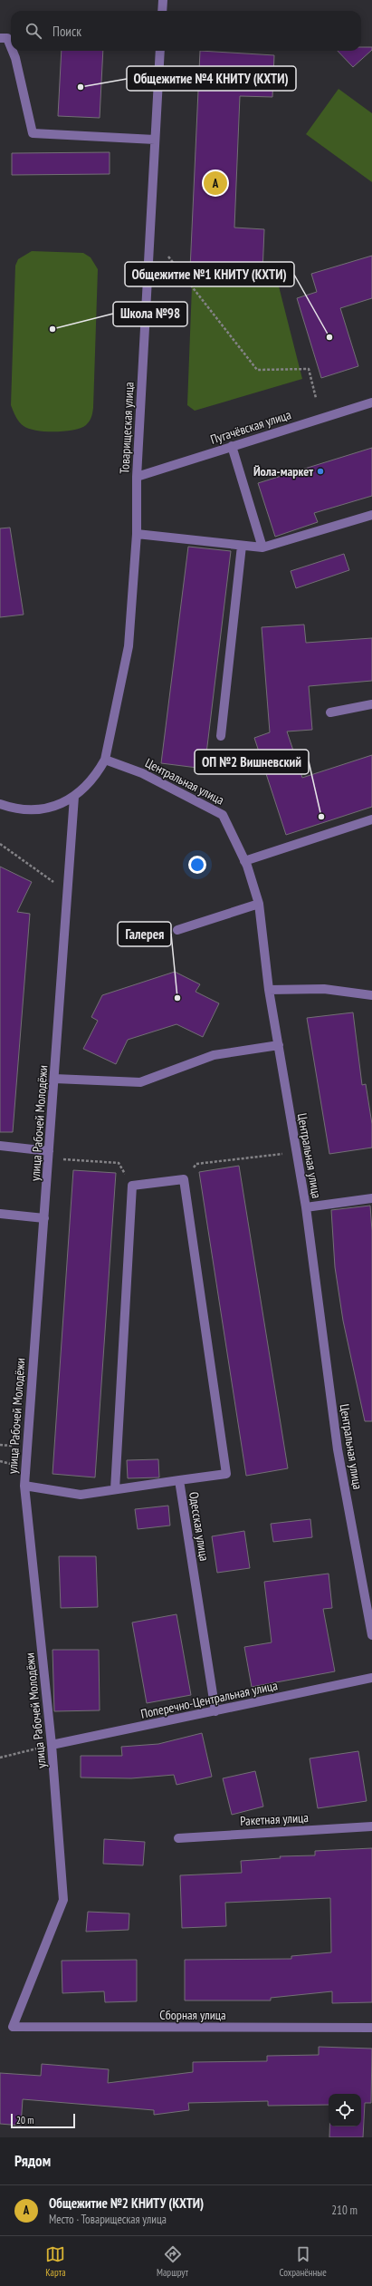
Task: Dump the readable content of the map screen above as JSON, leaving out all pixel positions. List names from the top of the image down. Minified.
{"streets":{"street":["Пугачёвская улица","Товарищеская улица","Центральная улица","улица Рабочей Молодёжи","Одесская улица","Поперечно-Центральная улица","Ракетная улица","Сборная улица"]},"crossings":[["Пугачёвская улица","Товарищеская улица"],["Товарищеская улица","Центральная улица"],["Товарищеская улица","улица Рабочей Молодёжи"],["улица Рабочей Молодёжи","Одесская улица"],["улица Рабочей Молодёжи","Поперечно-Центральная улица"],["улица Рабочей Молодёжи","Сборная улица"],["Одесская улица","Поперечно-Центральная улица"]],"places":["Общежитие №4 КНИТУ (КХТИ)","Школа №98","Общежитие №1 КНИТУ (КХТИ)","Йола-маркет","ОП №2 Вишневский","Галерея"],"scale_bar":"20 m","page":{"search":"Поиск","pins":"A","scale":"20 m","heading":"Рядом","list":[{"mark":"A","name":"Общежитие №2 КНИТУ (КХТИ)","note":"Место · Товарищеская улица","value":"210 m"}],"nav":["Карта","Маршрут","Сохранённые"]}}
